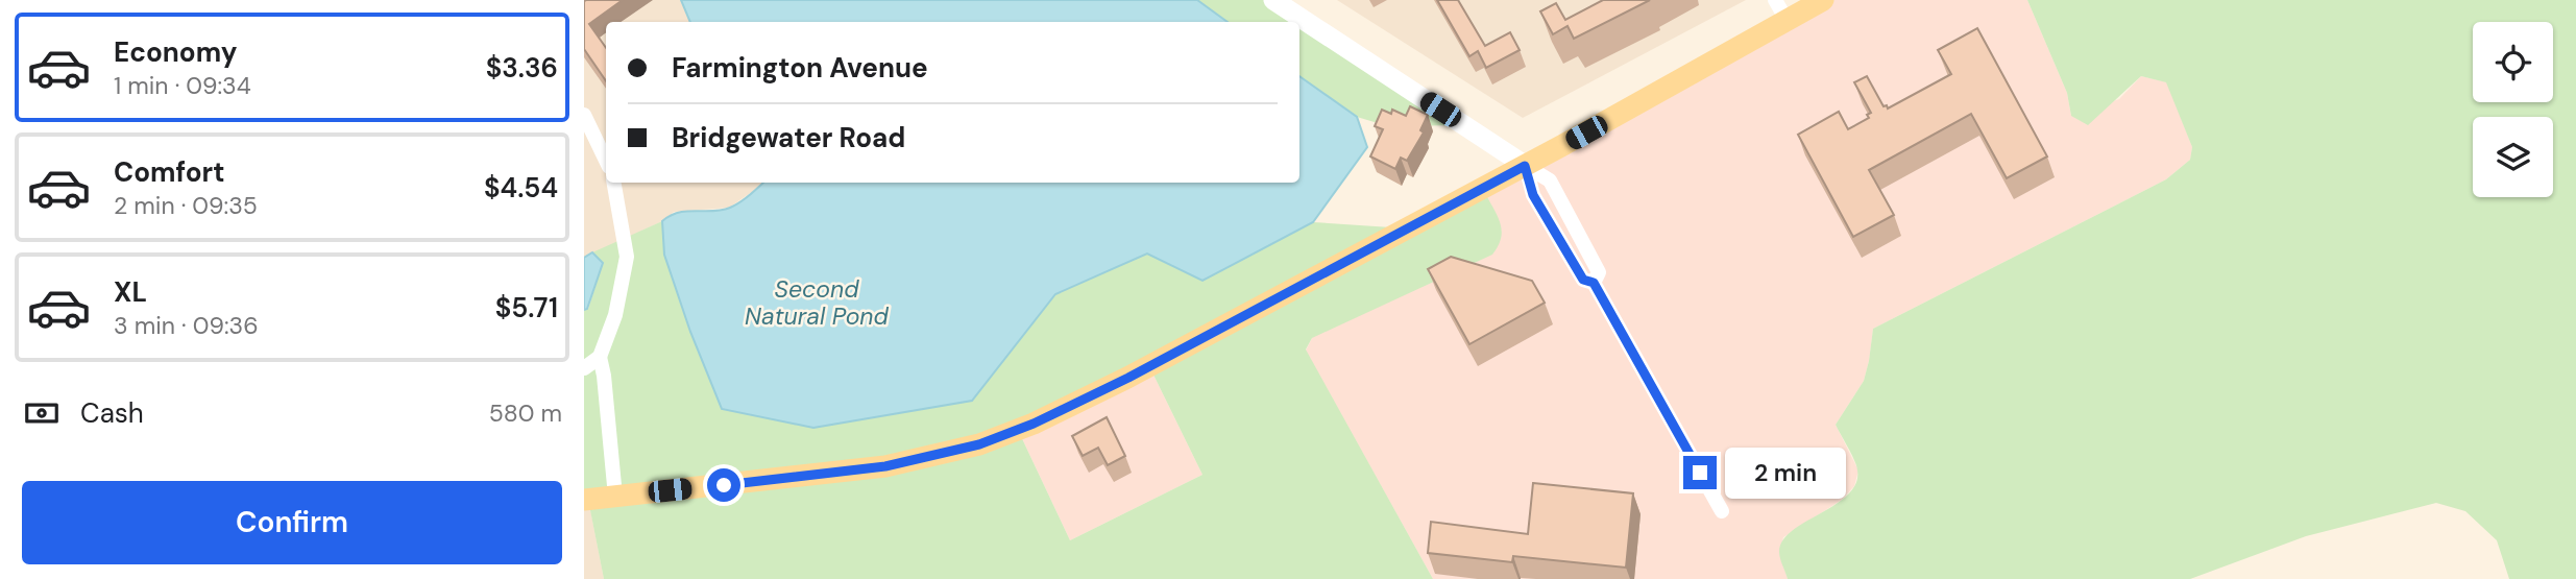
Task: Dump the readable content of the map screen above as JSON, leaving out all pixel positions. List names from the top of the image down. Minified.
{"water":["Second Natural Pond"],"page":{"list":[{"name":"Economy","note":"1 min · 09:34","value":"$3.36"},{"name":"Comfort","note":"2 min · 09:35","value":"$4.54"},{"name":"XL","note":"3 min · 09:36","value":"$5.71"}],"banner":["Farmington Avenue","Bridgewater Road"],"pay":["Cash","580 m"],"bubble":"2 min","buttons":"Confirm"}}
